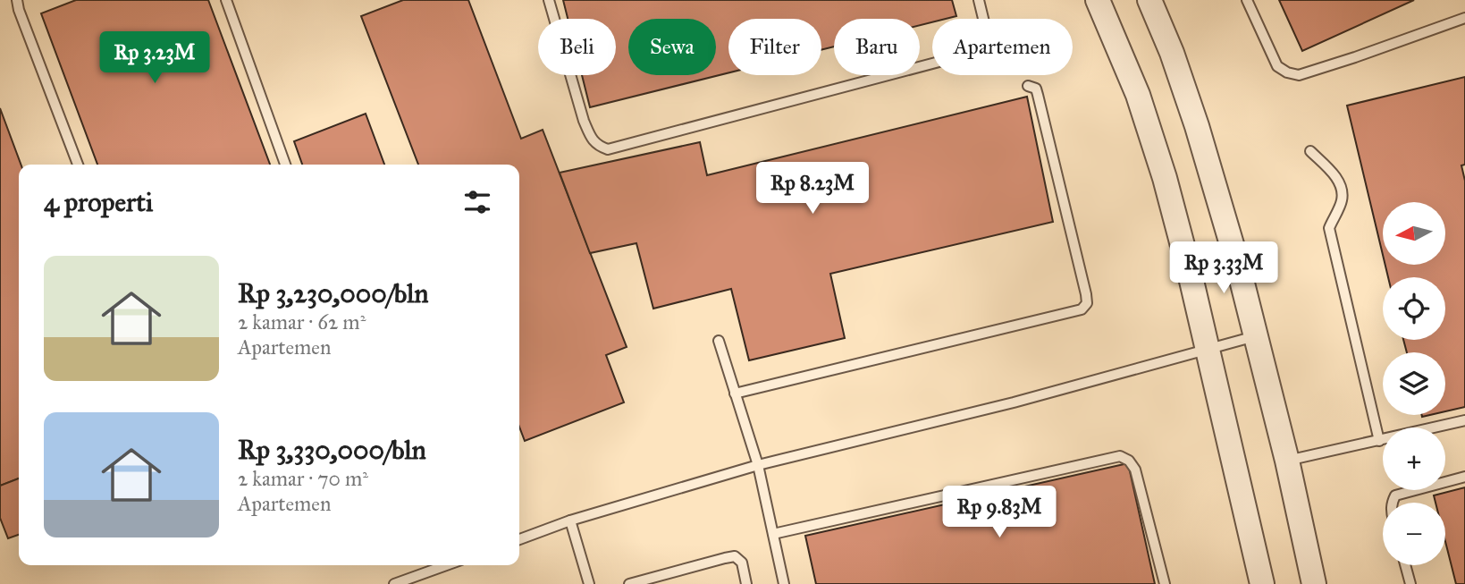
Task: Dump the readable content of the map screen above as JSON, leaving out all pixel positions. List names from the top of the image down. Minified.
{"north":"left","page":{"chip":["Beli","Sewa","Filter","Baru","Apartemen"],"price":["Rp 3.23M","Rp 8.23M","Rp 3.33M","Rp 9.83M"],"heading":"4 properti","map_buttons":["+","−"],"list":[{"name":"Rp 3,230,000/bln","note":"2 kamar · 62 m² · Apartemen"},{"name":"Rp 3,330,000/bln","note":"2 kamar · 70 m² · Apartemen"}]}}
